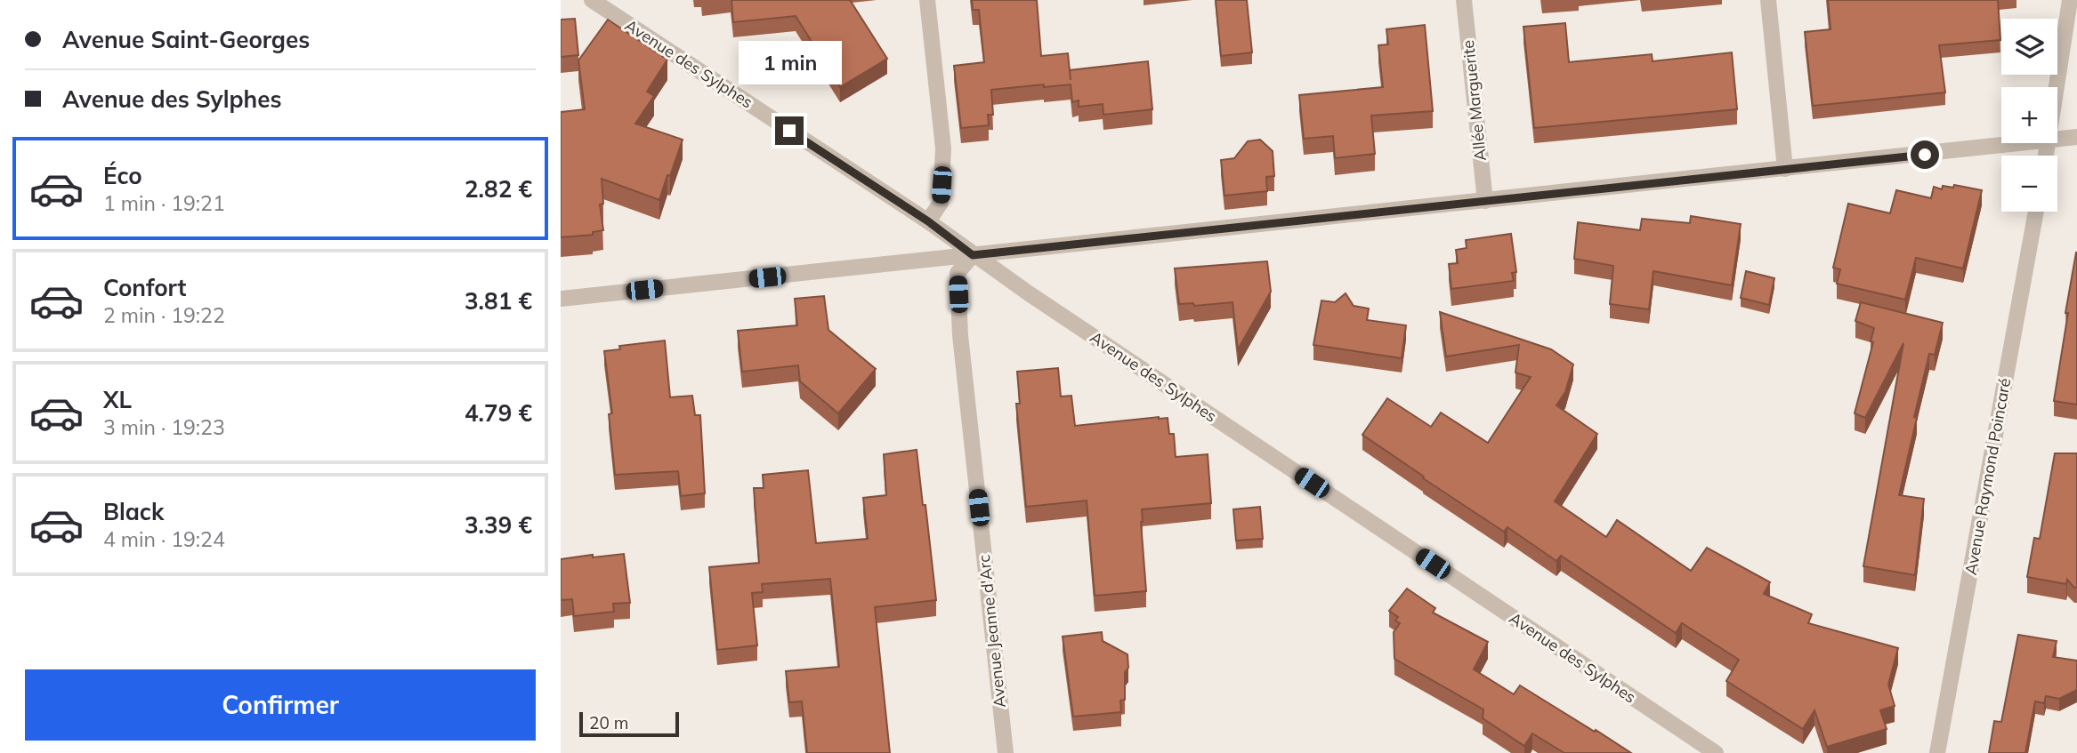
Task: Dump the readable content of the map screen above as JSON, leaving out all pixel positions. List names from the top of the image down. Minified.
{"streets":{"street":["Avenue des Sylphes","Allée Marguerite","Avenue Raymond Poincaré","Avenue Jeanne d'Arc"]},"crossings":[["Avenue des Sylphes","Avenue Jeanne d'Arc"]],"scale_bar":"20 m","page":{"banner":["Avenue Saint-Georges","Avenue des Sylphes"],"map_buttons":["+","−"],"bubble":"1 min","list":[{"name":"Éco","note":"1 min · 19:21","value":"2.82 €"},{"name":"Confort","note":"2 min · 19:22","value":"3.81 €"},{"name":"XL","note":"3 min · 19:23","value":"4.79 €"},{"name":"Black","note":"4 min · 19:24","value":"3.39 €"}],"buttons":"Confirmer","scale":"20 m"}}
